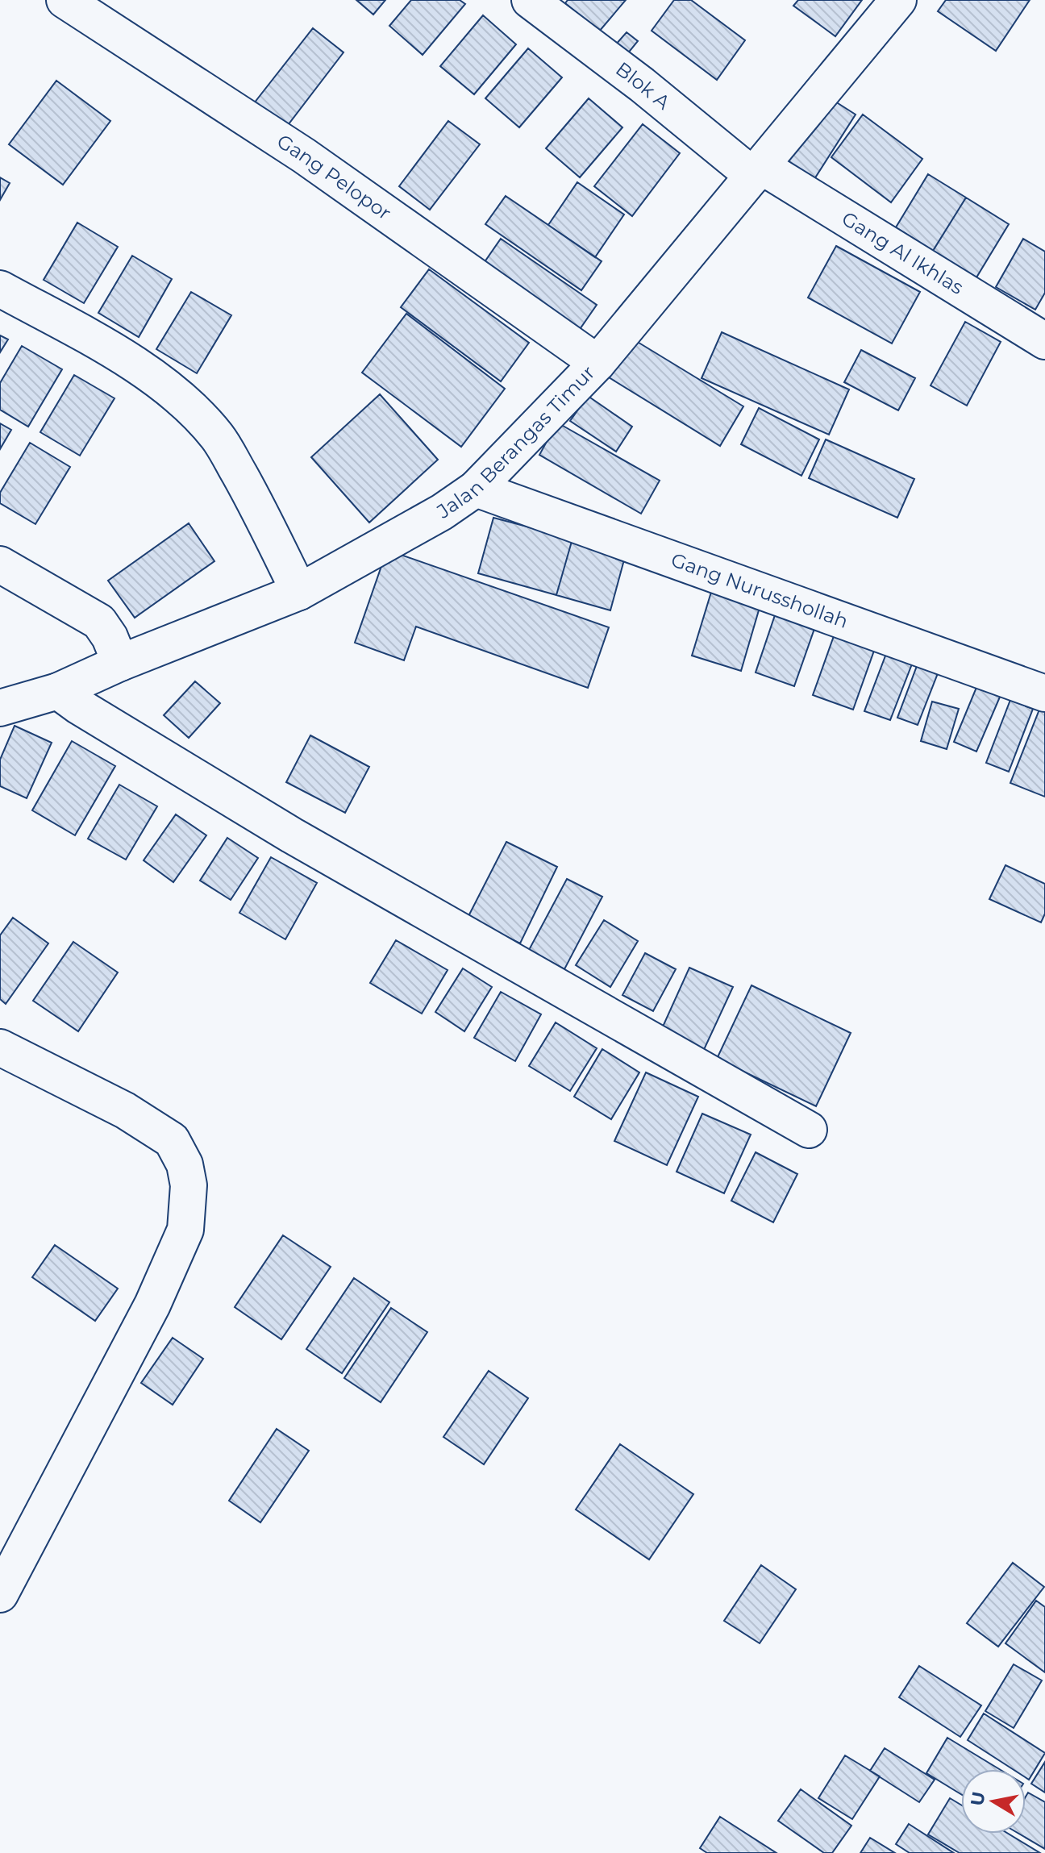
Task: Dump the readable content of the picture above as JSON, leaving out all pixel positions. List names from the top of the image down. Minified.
{"streets":{"street":["Blok A","Gang Pelopor","Gang Al Ikhlas","Jalan Berangas Timur","Gang Nurusshollah"]},"crossings":[["Blok A","Gang Al Ikhlas"],["Blok A","Jalan Berangas Timur"],["Gang Pelopor","Jalan Berangas Timur"],["Gang Al Ikhlas","Jalan Berangas Timur"],["Jalan Berangas Timur","Gang Nurusshollah"]],"north":"left"}
